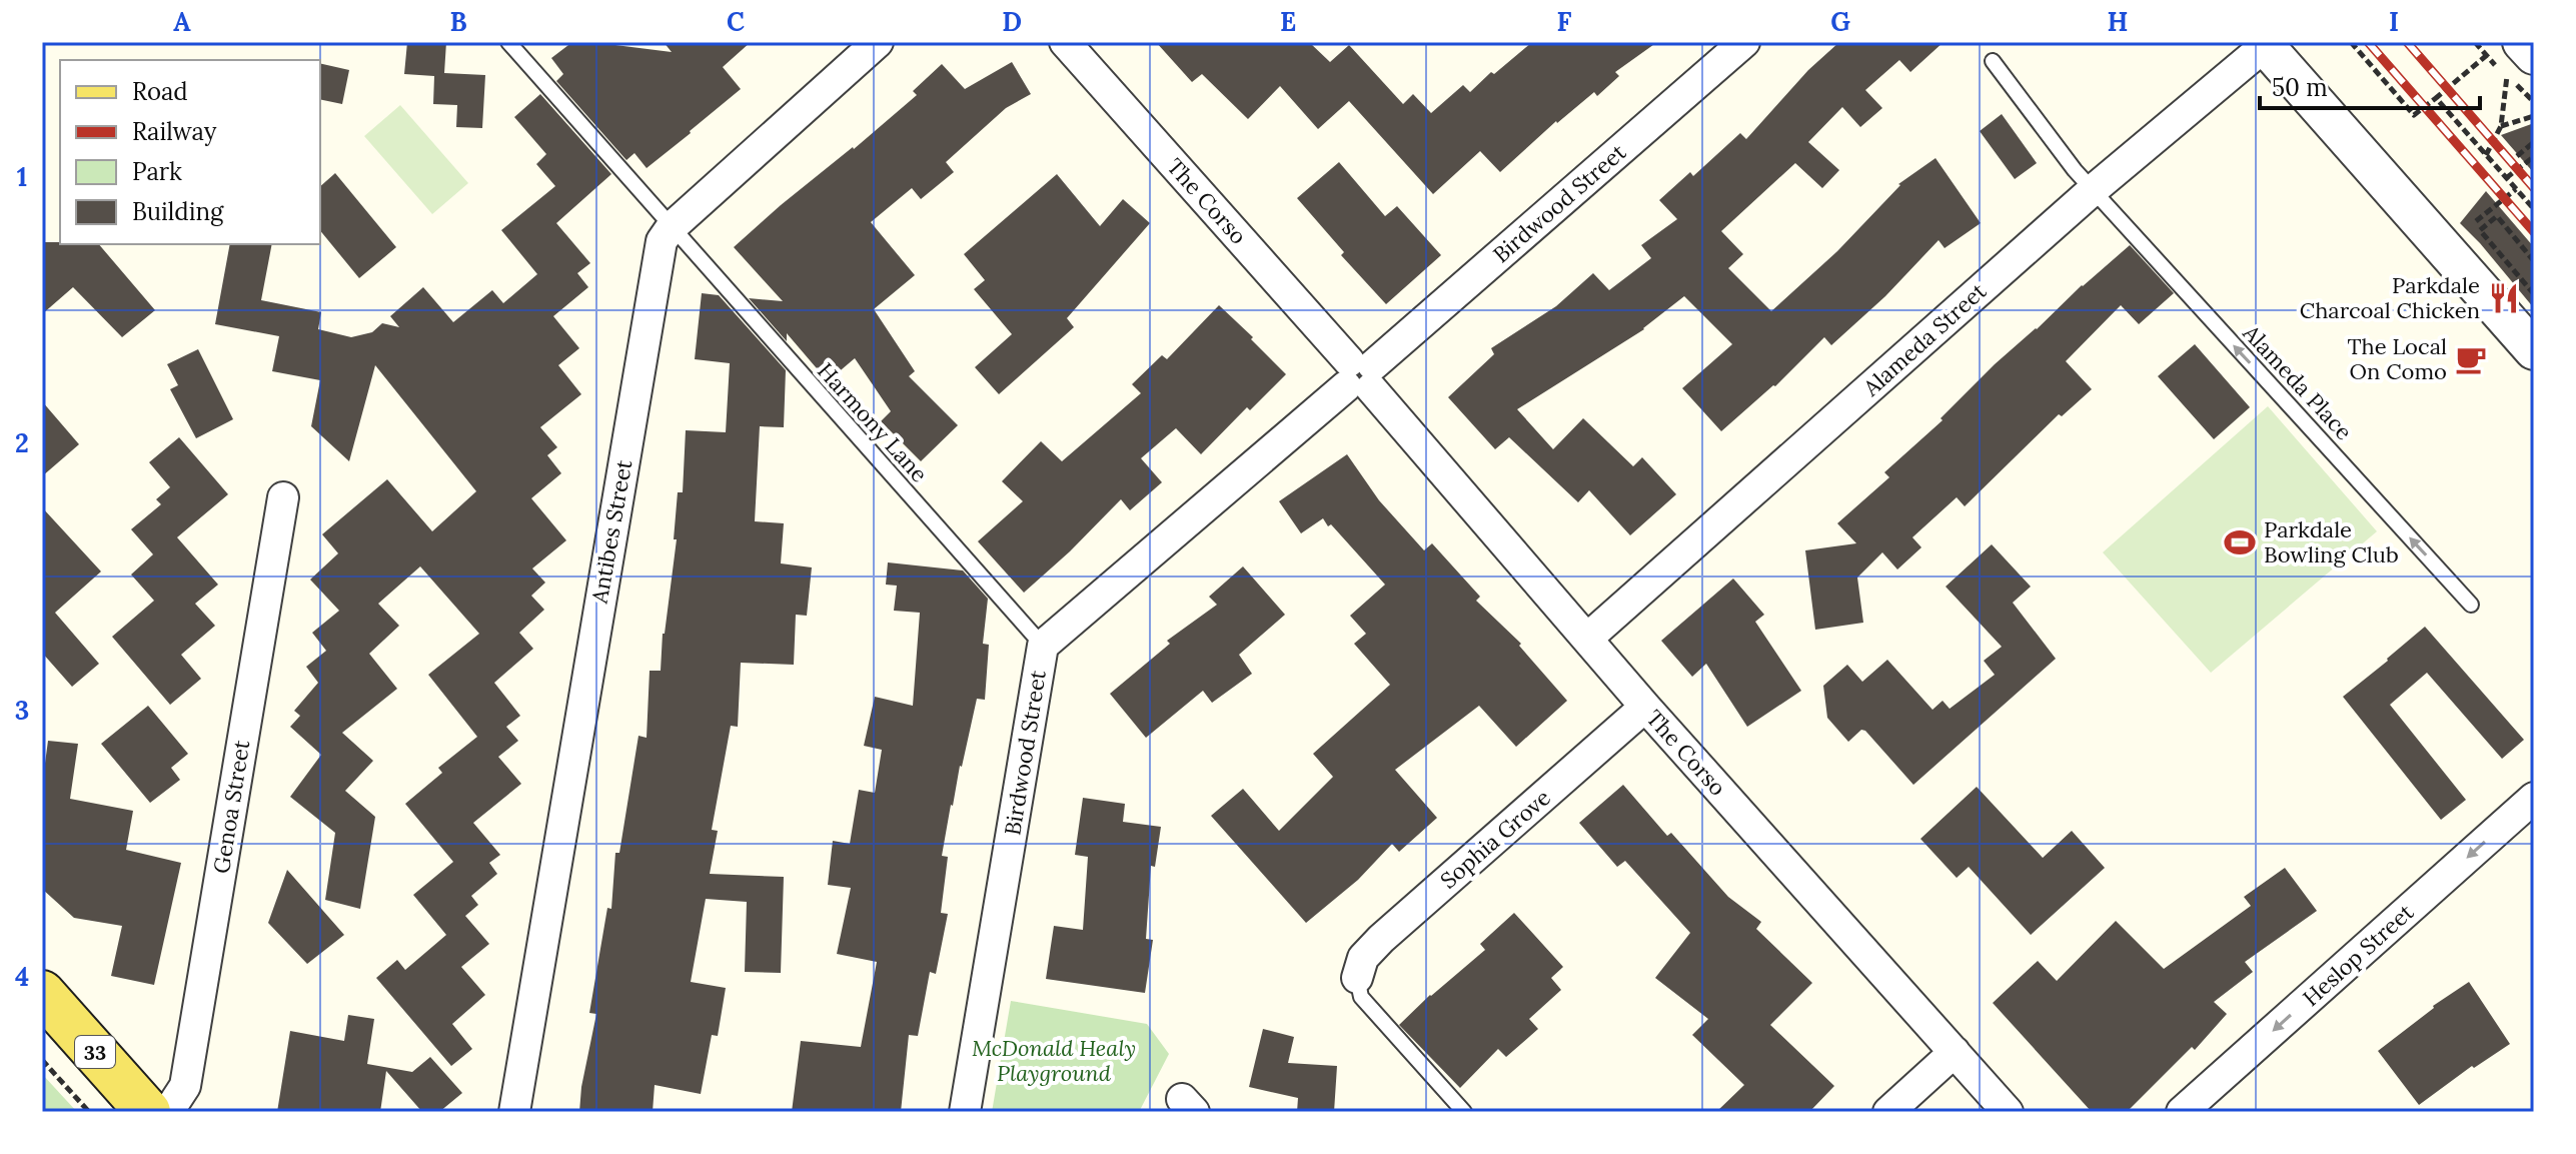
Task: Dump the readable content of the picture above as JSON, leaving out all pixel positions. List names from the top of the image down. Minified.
{"streets":{"main road":["33"],"street":["The Corso","Birdwood Street","Alameda Street","Antibes Street","Genoa Street","Sophia Grove","Heslop Street"],"lane":["Alameda Place","Harmony Lane"]},"crossings":[["The Corso","Birdwood Street"],["The Corso","Alameda Street"],["The Corso","Sophia Grove"],["Birdwood Street","Harmony Lane"],["Alameda Street","Alameda Place"],["Harmony Lane","Antibes Street"]],"one_way":["Alameda Place","Heslop Street"],"parks":["McDonald Healy Playground"],"places":{"restaurant":["Parkdale Charcoal Chicken"],"cafe":["The Local On Como"],"sports":["Parkdale Bowling Club"]},"legend":["Road","Railway","Park","Building"],"scale_bar":"50 m","grid":{"columns":["A","B","C","D","E","F","G","H","I"],"rows":["1","2","3","4"]}}
